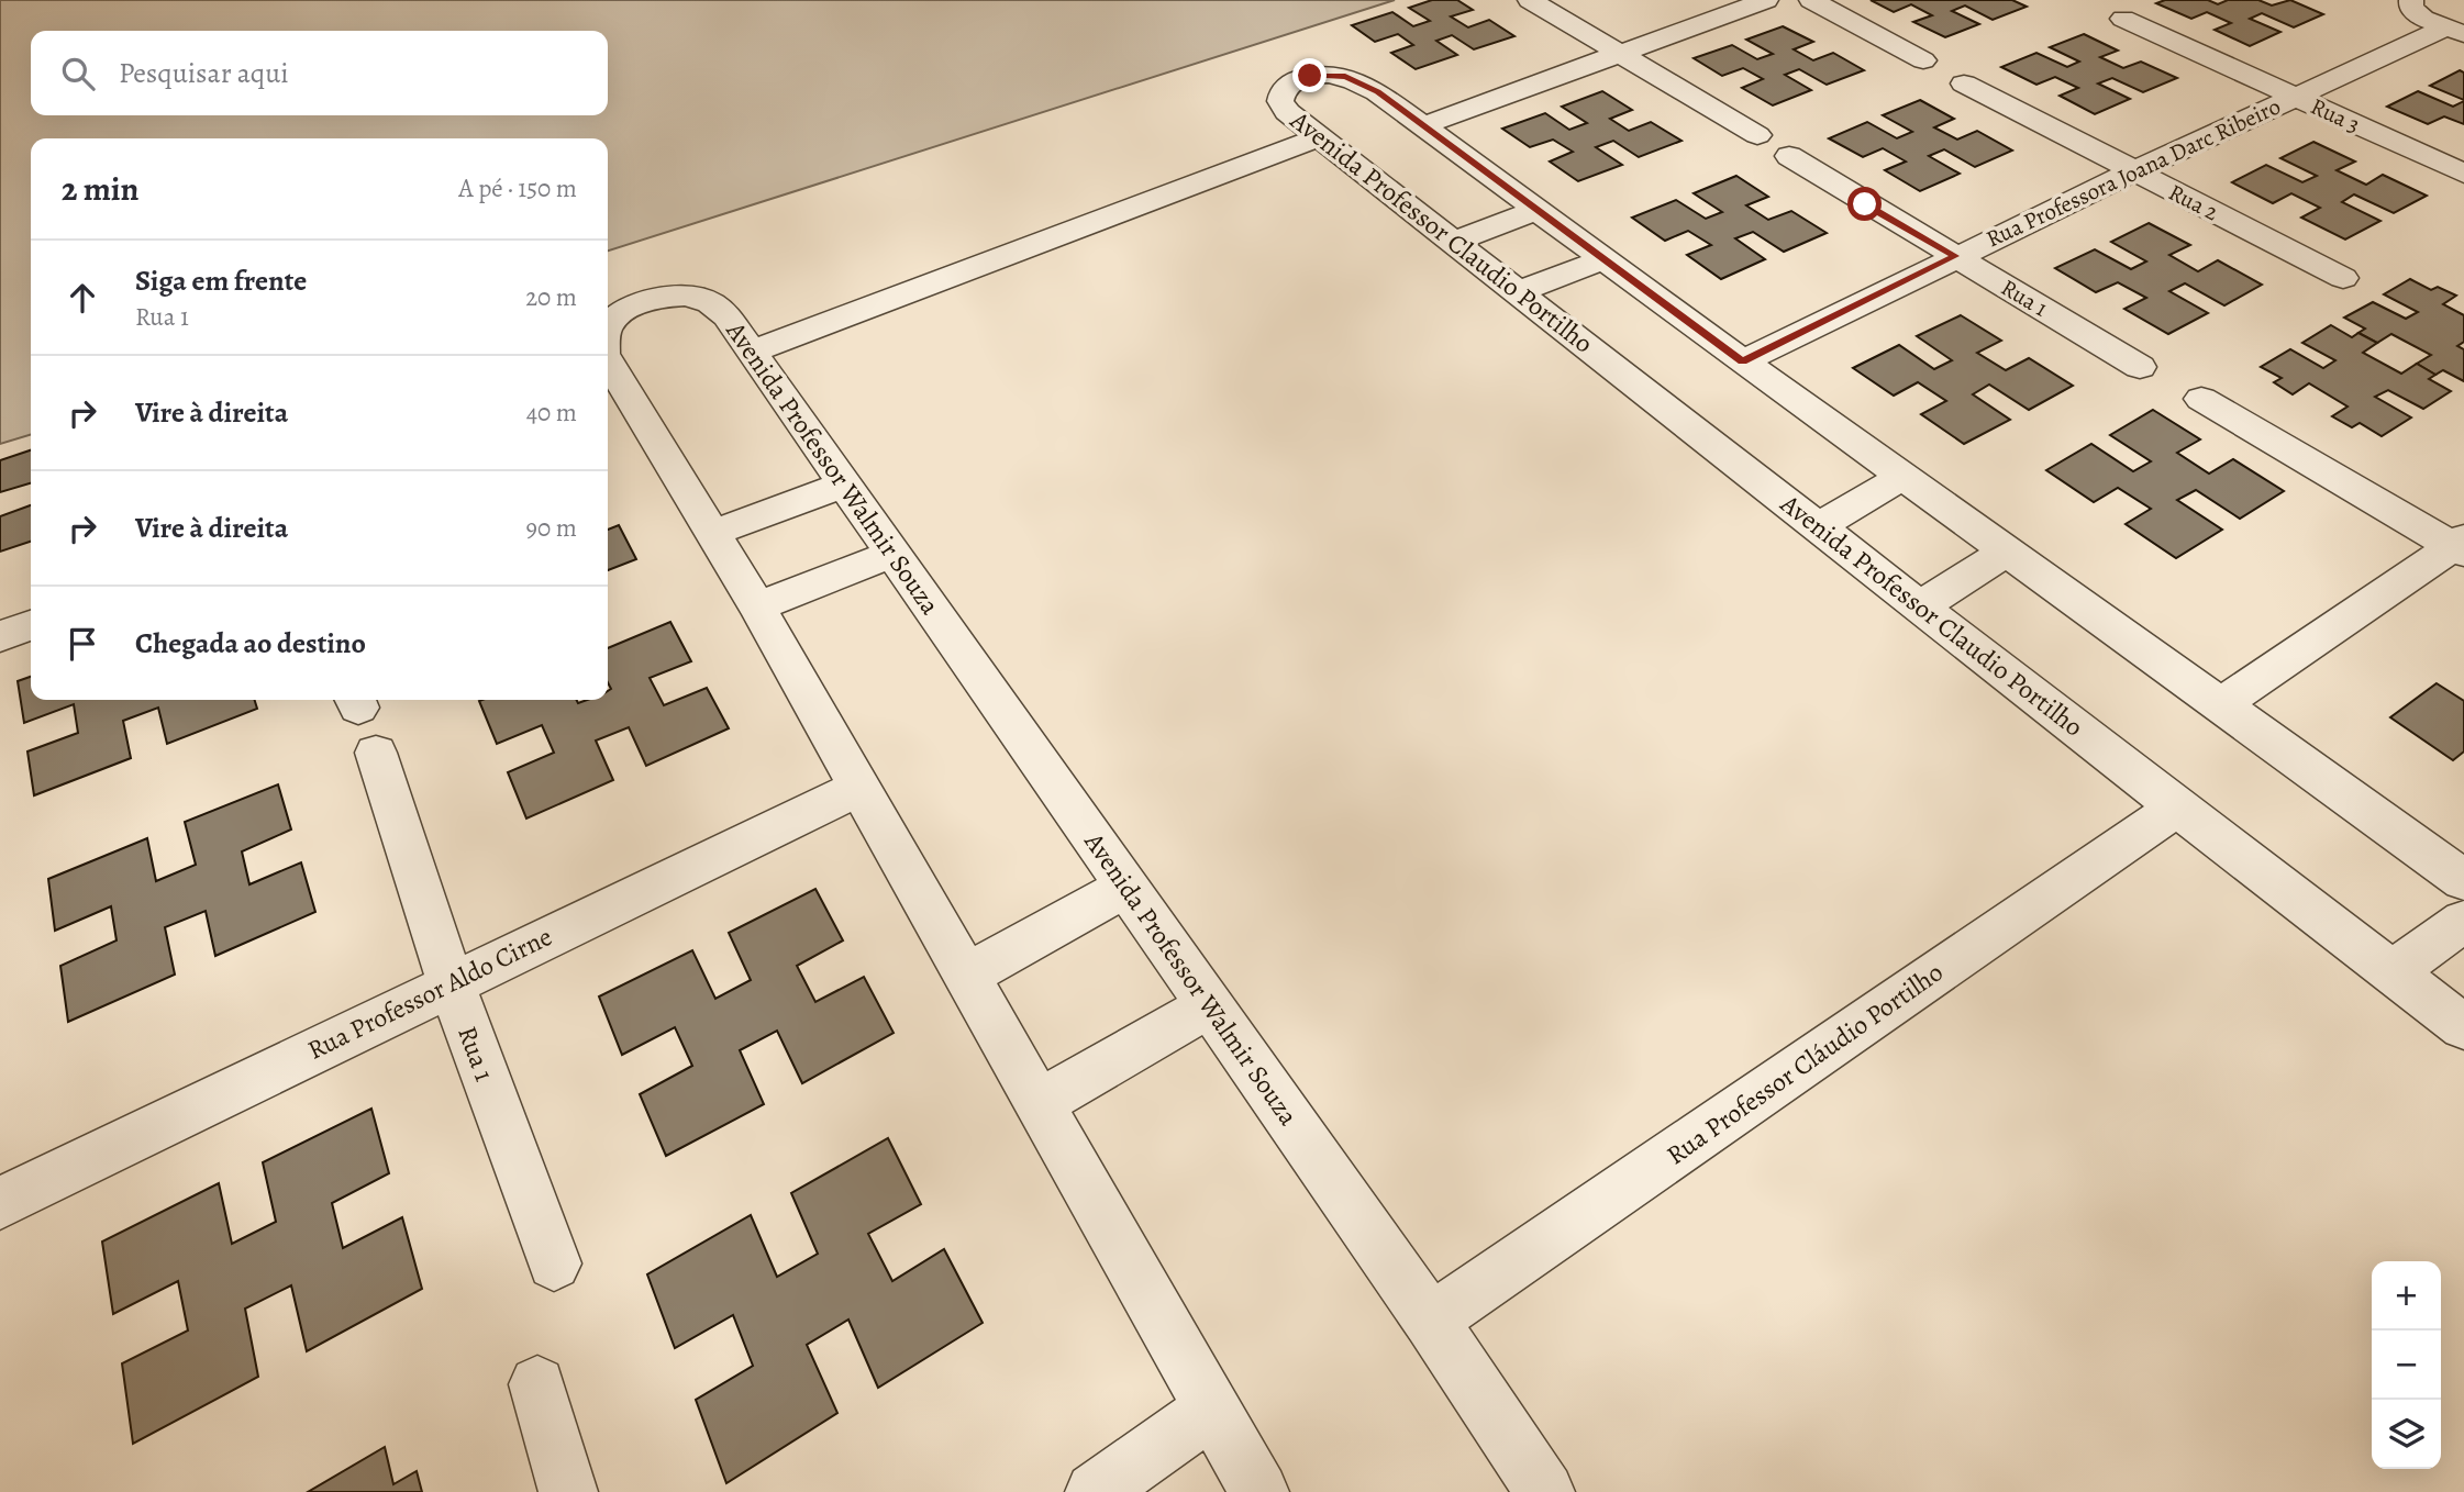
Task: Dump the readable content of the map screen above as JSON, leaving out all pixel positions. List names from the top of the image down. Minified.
{"streets":{"street":["Rua 3","Rua Professora Joana Darc Ribeiro","Rua 2","Avenida Professor Claudio Portilho","Rua 1","Avenida Professor Walmir Souza","Rua Professor Aldo Cirne","Rua Professor Cláudio Portilho"]},"crossings":[["Rua 3","Rua Professora Joana Darc Ribeiro"],["Rua Professora Joana Darc Ribeiro","Rua 2"],["Rua Professora Joana Darc Ribeiro","Avenida Professor Claudio Portilho"],["Rua Professora Joana Darc Ribeiro","Rua 1"],["Avenida Professor Claudio Portilho","Rua Professor Cláudio Portilho"],["Rua 1","Rua Professor Aldo Cirne"],["Avenida Professor Walmir Souza","Rua Professor Aldo Cirne"],["Avenida Professor Walmir Souza","Rua Professor Cláudio Portilho"]],"page":{"search":"Pesquisar aqui","heading":["2 min","A pé · 150 m"],"list":[["Siga em frente","Rua 1","20 m"],["Vire à direita","40 m"],["Vire à direita","90 m"],"Chegada ao destino"],"map_buttons":["+","−"]}}
